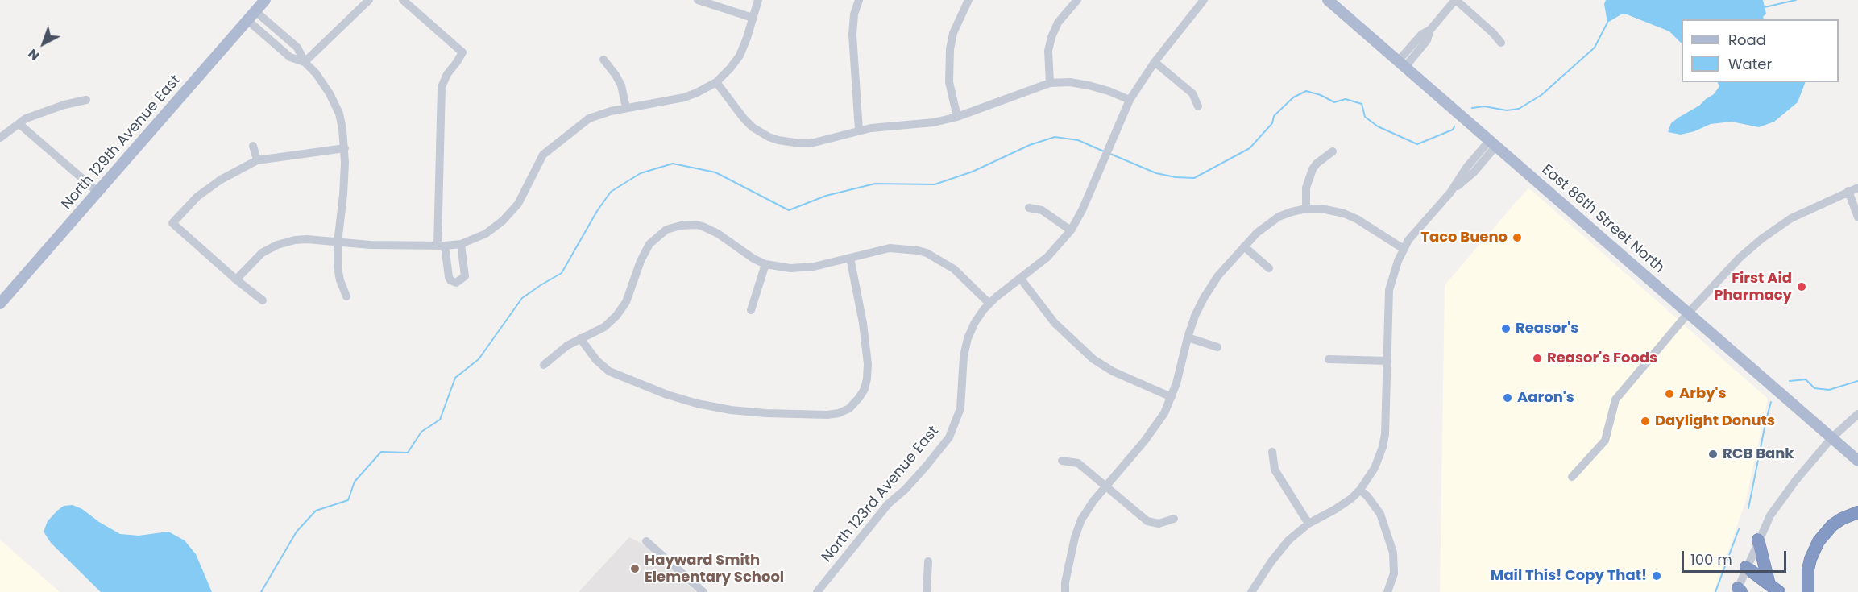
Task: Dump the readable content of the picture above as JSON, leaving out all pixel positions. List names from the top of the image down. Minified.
{"streets":{"main road":["North 129th Avenue East","East 86th Street North"],"street":["North 123rd Avenue East"]},"places":["Taco Bueno","First Aid Pharmacy","Reasor's","Reasor's Foods","Arby's","Aaron's","Daylight Donuts","RCB Bank","Hayward Smith Elementary School","Mail This! Copy That!"],"legend":["Road","Water"],"scale_bar":"100 m","north":"bottom left"}
